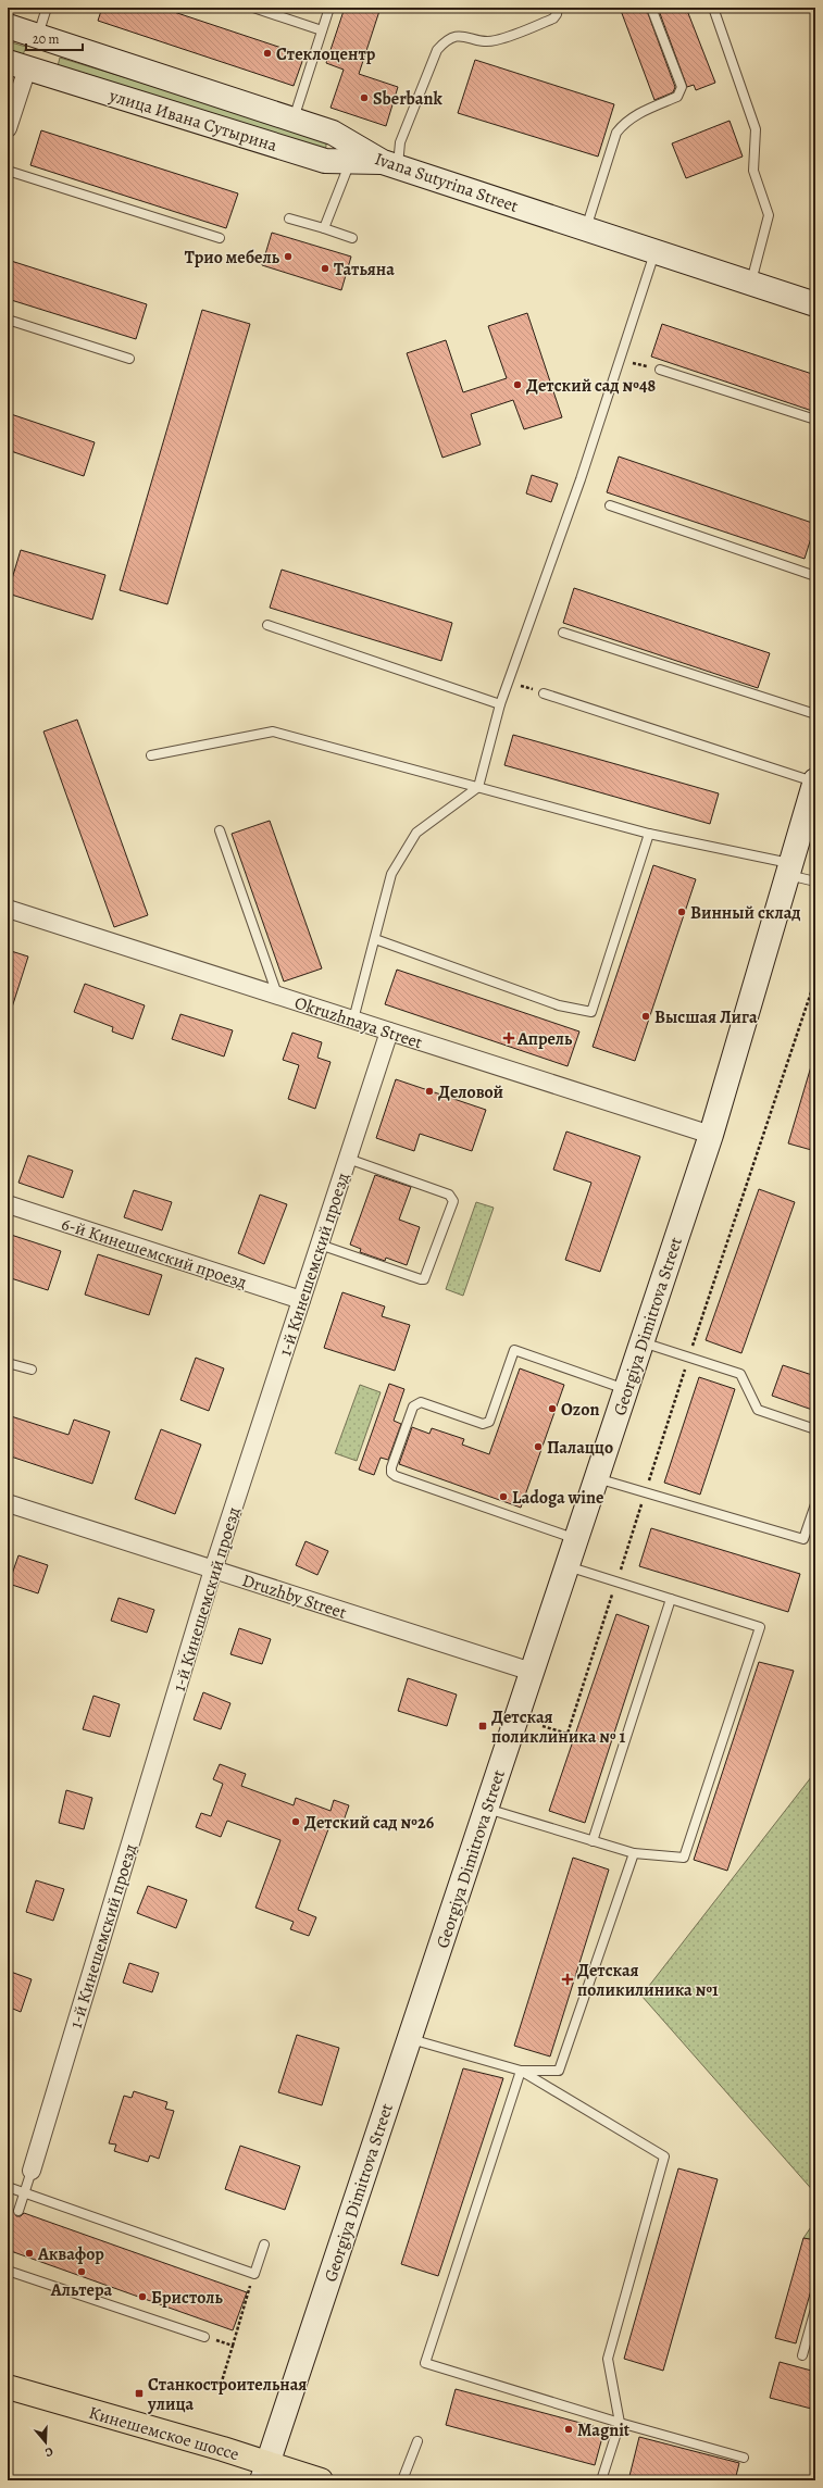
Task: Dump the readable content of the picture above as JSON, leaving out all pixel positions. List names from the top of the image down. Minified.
{"streets":{"main road":["улица Ивана Сутырина","Ivana Sutyrina Street","Georgiya Dimitrova Street","Кинешемское шоссе"],"street":["Okruzhnaya Street","6-й Кинешемский проезд","1-й Кинешемский проезд","Druzhby Street"]},"crossings":[["улица Ивана Сутырина","Ivana Sutyrina Street"],["Okruzhnaya Street","1-й Кинешемский проезд"],["Okruzhnaya Street","Georgiya Dimitrova Street"],["6-й Кинешемский проезд","1-й Кинешемский проезд"],["1-й Кинешемский проезд","Druzhby Street"],["Georgiya Dimitrova Street","Druzhby Street"],["Georgiya Dimitrova Street","Кинешемское шоссе"]],"places":{"other":["Стеклоцентр","Sberbank","Трио мебель","Татьяна","Детский сад №48","Винный склад","Высшая Лига","Деловой","Ozon","Палаццо","Ladoga wine","Детский сад №26","Аквафор","Альтера","Бристоль","Magnit"],"health":["Апрель","Детская поликилиника №1"],"transit":["Детская поликлиника № 1","Станкостроительная улица"]},"scale_bar":"20 m","north":"bottom"}
